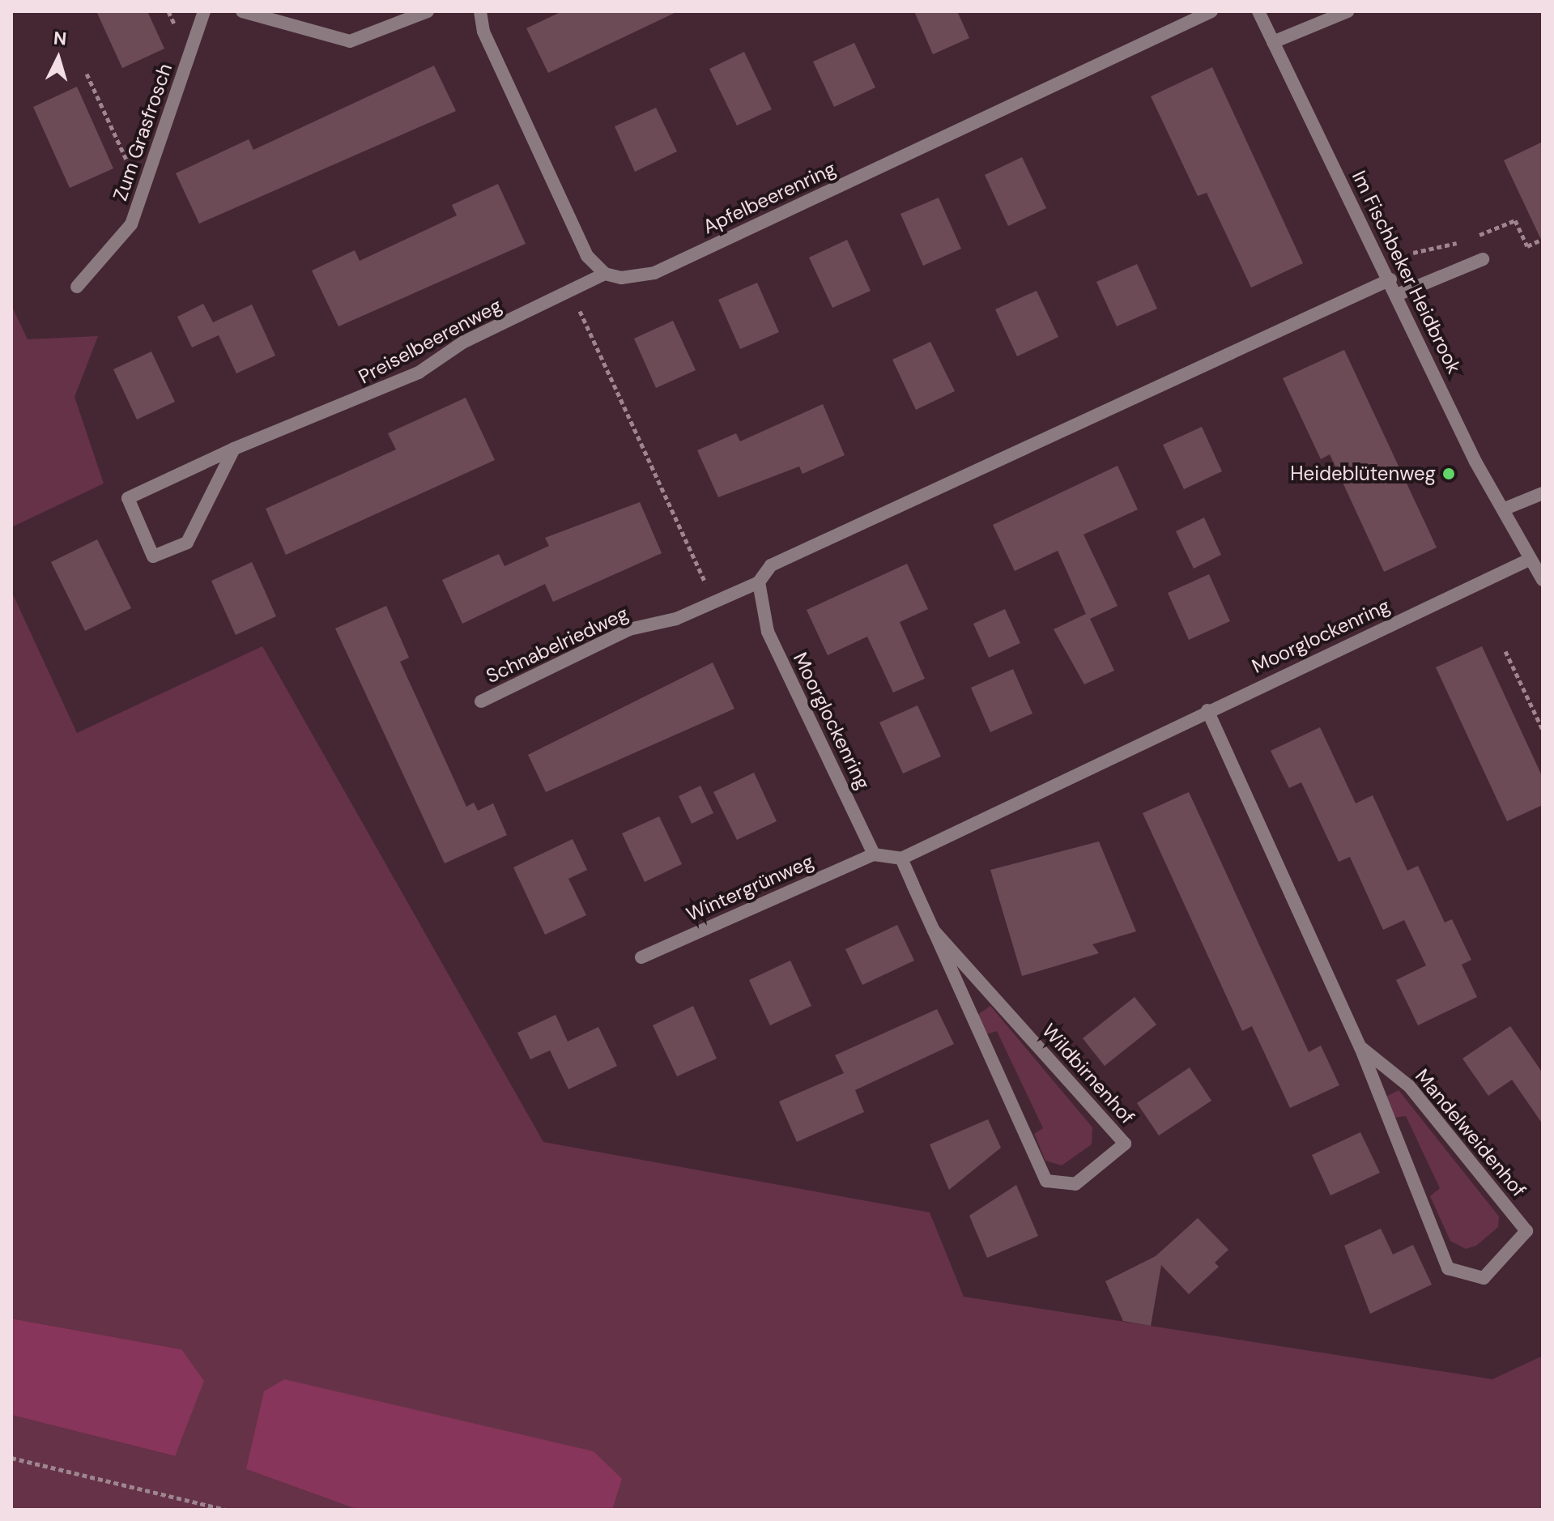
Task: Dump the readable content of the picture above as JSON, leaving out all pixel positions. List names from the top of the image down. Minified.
{"streets":{"street":["Zum Grasfrosch","Apfelbeerenring","Im Fischbeker Heidbrook","Preiselbeerenweg","Moorglockenring","Schnabelriedweg","Wintergrünweg","Wildbirnenhof","Mandelweidenhof"]},"crossings":[["Apfelbeerenring","Preiselbeerenweg"],["Moorglockenring","Schnabelriedweg"],["Moorglockenring","Wintergrünweg"],["Moorglockenring","Wildbirnenhof"],["Moorglockenring","Mandelweidenhof"]],"places":["Heideblütenweg"],"north":"top"}
